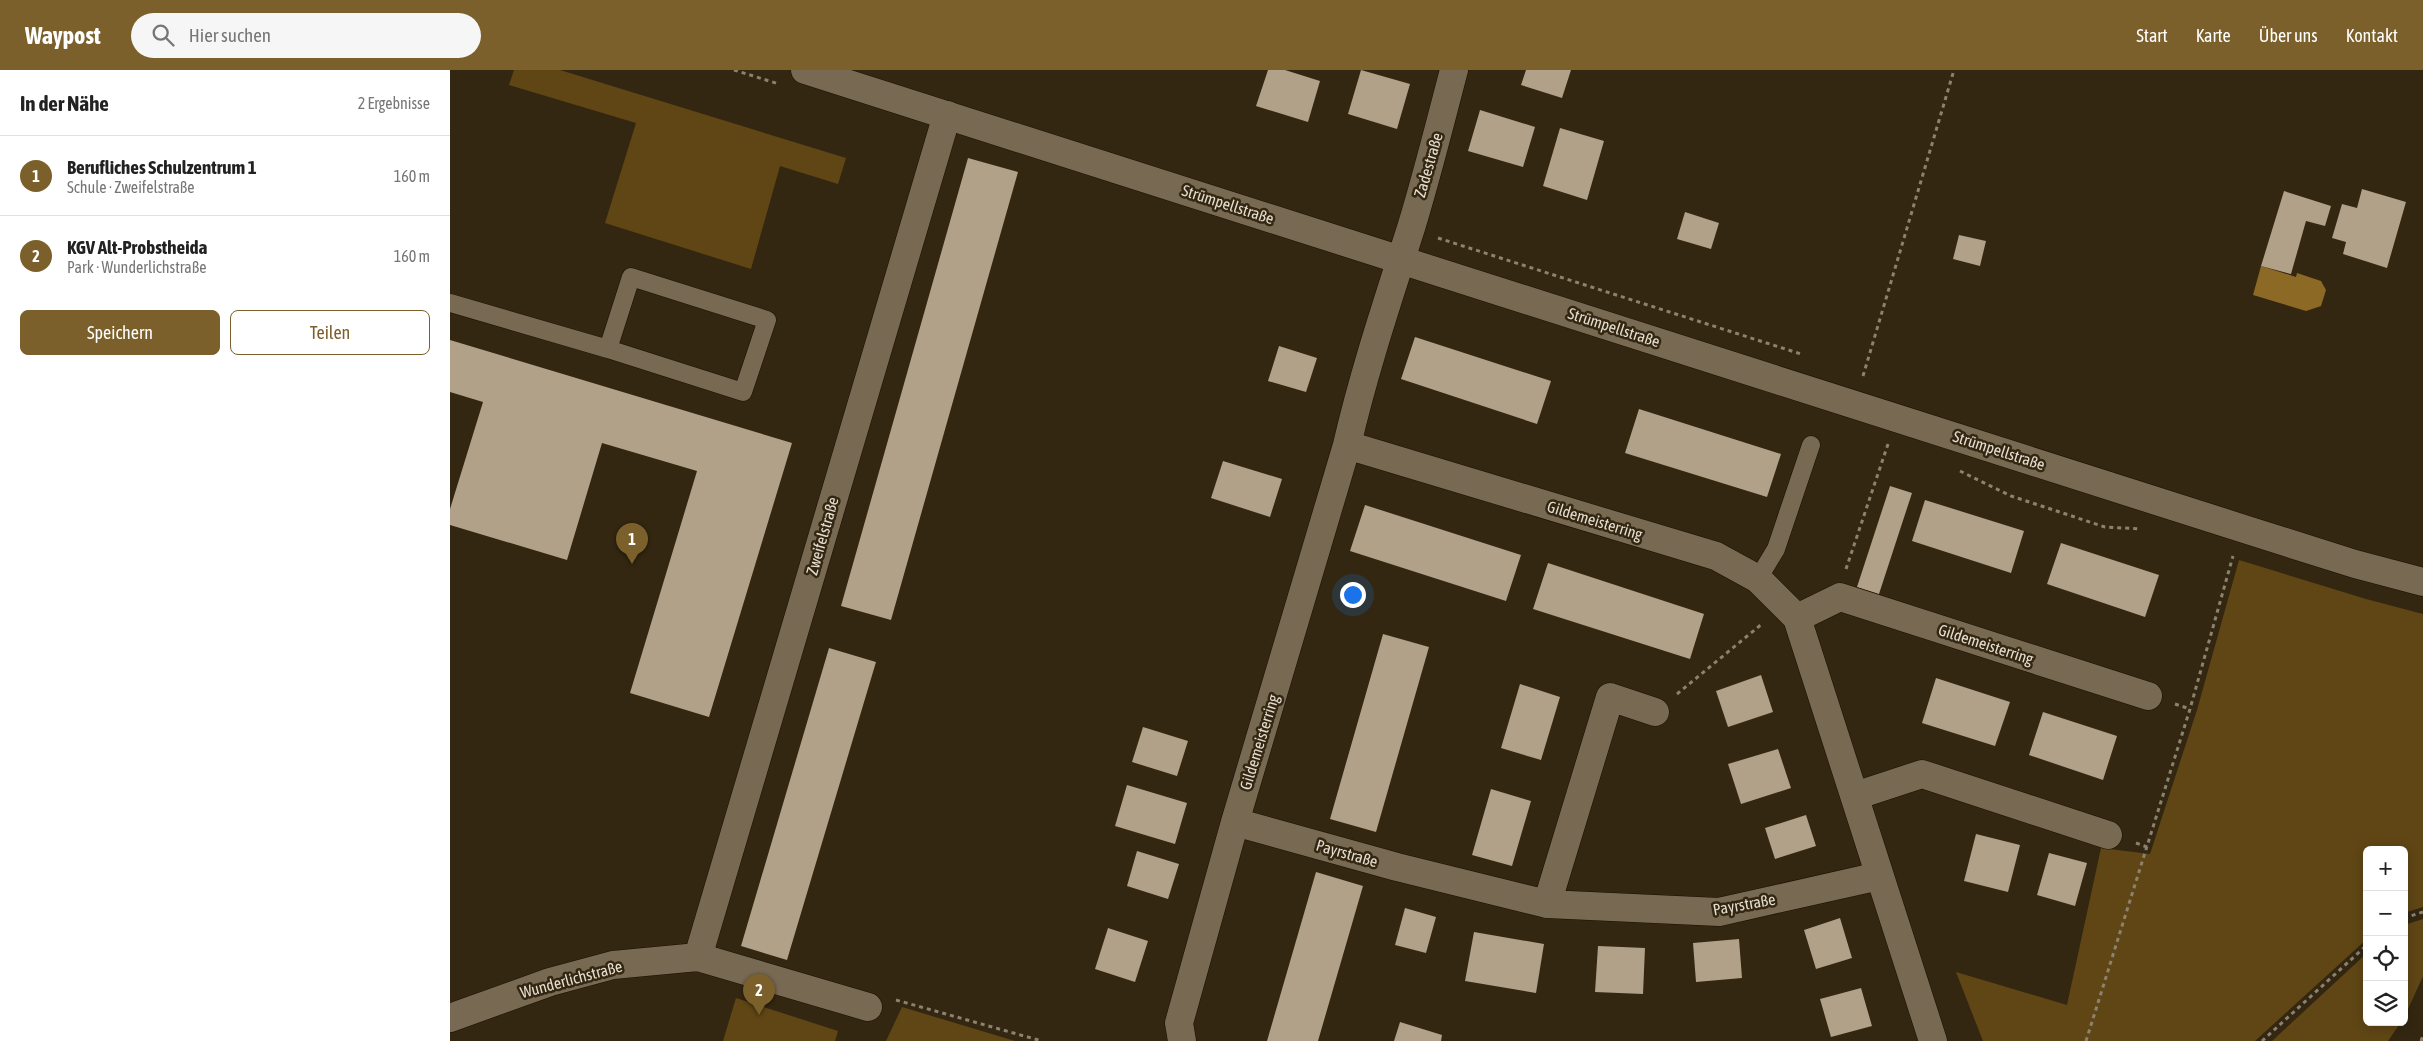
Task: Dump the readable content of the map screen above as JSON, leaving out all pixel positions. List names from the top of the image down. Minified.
{"streets":{"street":["Zadestraße","Strümpellstraße","Gildemeisterring","Zweifelstraße","Payrstraße","Wunderlichstraße"]},"crossings":[["Zadestraße","Strümpellstraße"],["Zadestraße","Gildemeisterring"],["Strümpellstraße","Gildemeisterring"],["Strümpellstraße","Zweifelstraße"],["Gildemeisterring","Payrstraße"],["Zweifelstraße","Wunderlichstraße"]],"page":{"header":"Waypost","search":"Hier suchen","nav":["Start","Karte","Über uns","Kontakt"],"heading":["In der Nähe","2 Ergebnisse"],"list":[{"mark":"1","name":"Berufliches Schulzentrum 1","note":"Schule · Zweifelstraße","value":"160 m"},{"mark":"2","name":"KGV Alt-Probstheida","note":"Park · Wunderlichstraße","value":"160 m"}],"buttons":["Speichern","Teilen"],"pins":["1","2"],"map_buttons":["+","−"]}}
